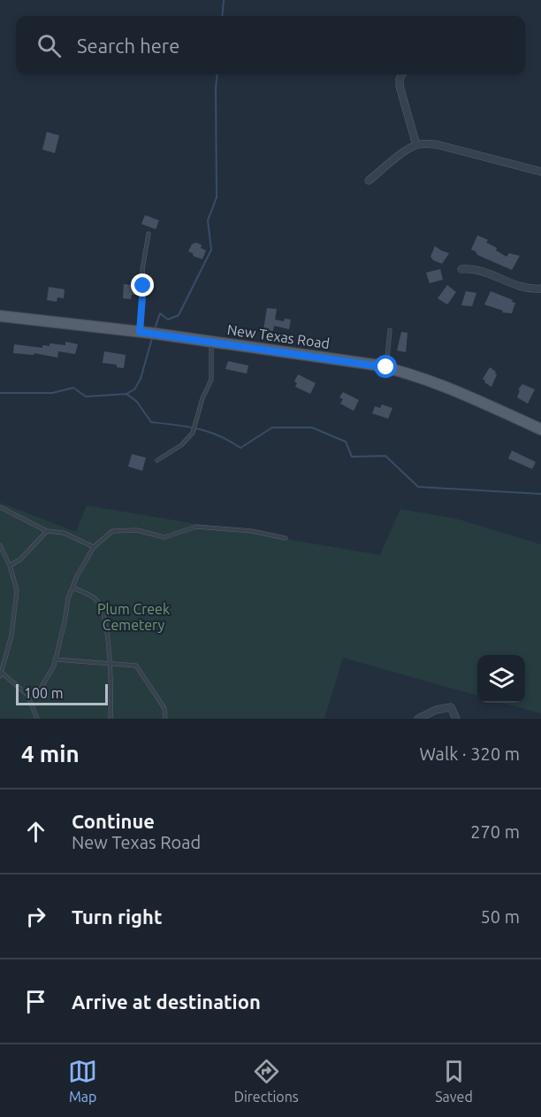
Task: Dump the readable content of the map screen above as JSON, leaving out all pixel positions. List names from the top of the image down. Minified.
{"streets":{"main road":["New Texas Road"]},"parks":["Plum Creek Cemetery"],"scale_bar":"100 m","page":{"search":"Search here","scale":"100 m","heading":["4 min","Walk · 320 m"],"list":[["Continue","New Texas Road","270 m"],["Turn right","50 m"],"Arrive at destination"],"nav":["Map","Directions","Saved"]}}
